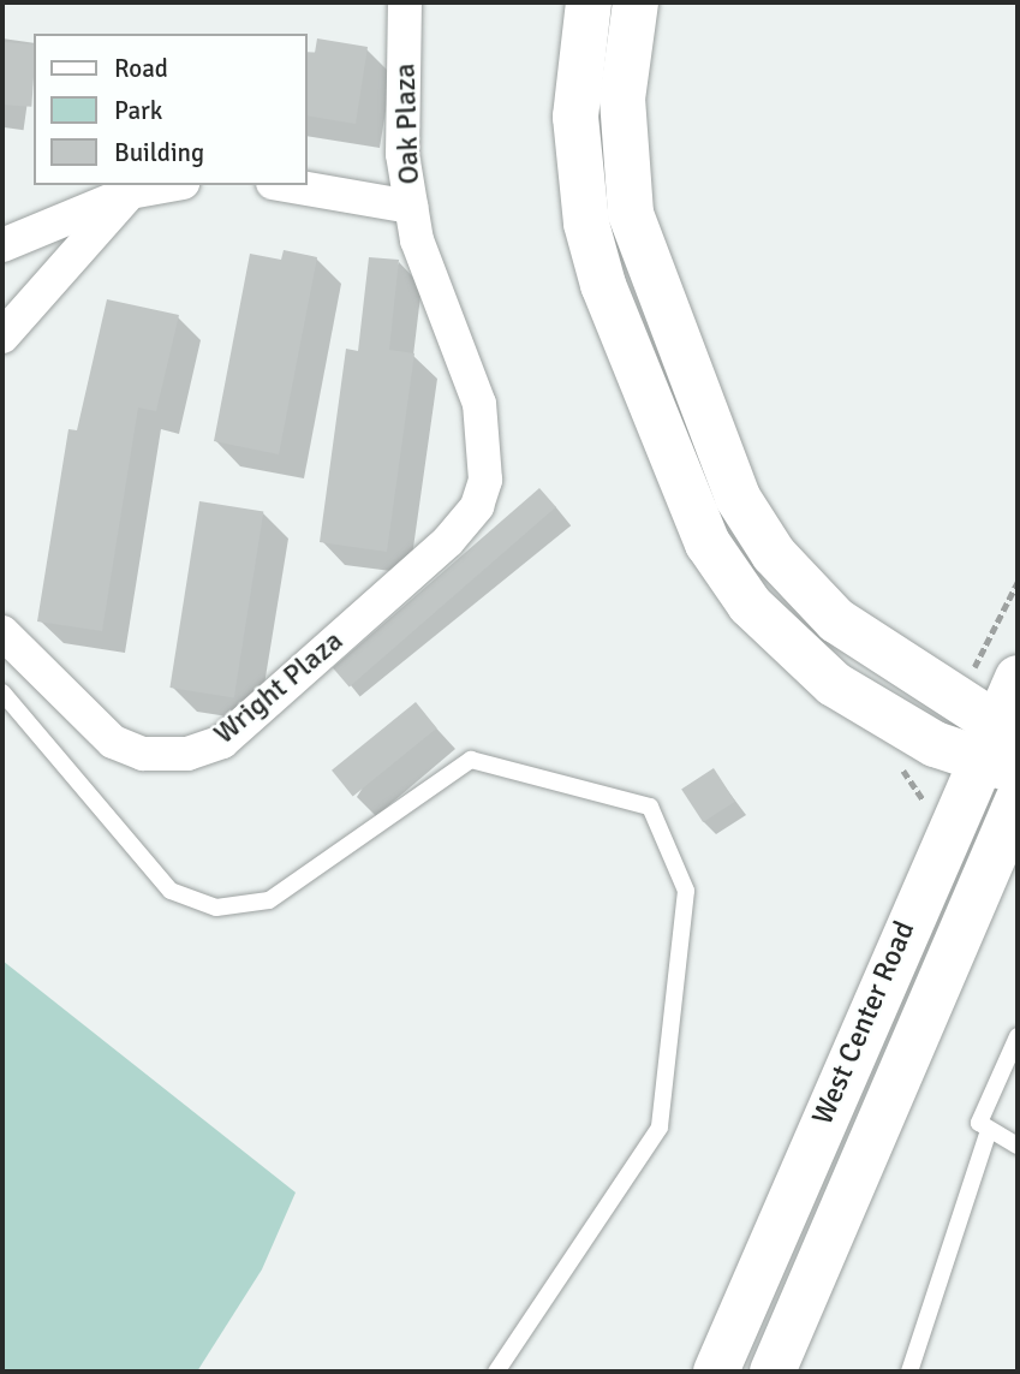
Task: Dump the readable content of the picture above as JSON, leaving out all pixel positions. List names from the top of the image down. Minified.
{"streets":{"main road":["West Center Road"],"street":["Oak Plaza","Wright Plaza"]},"crossings":[["Oak Plaza","Wright Plaza"]],"legend":["Road","Park","Building"]}
